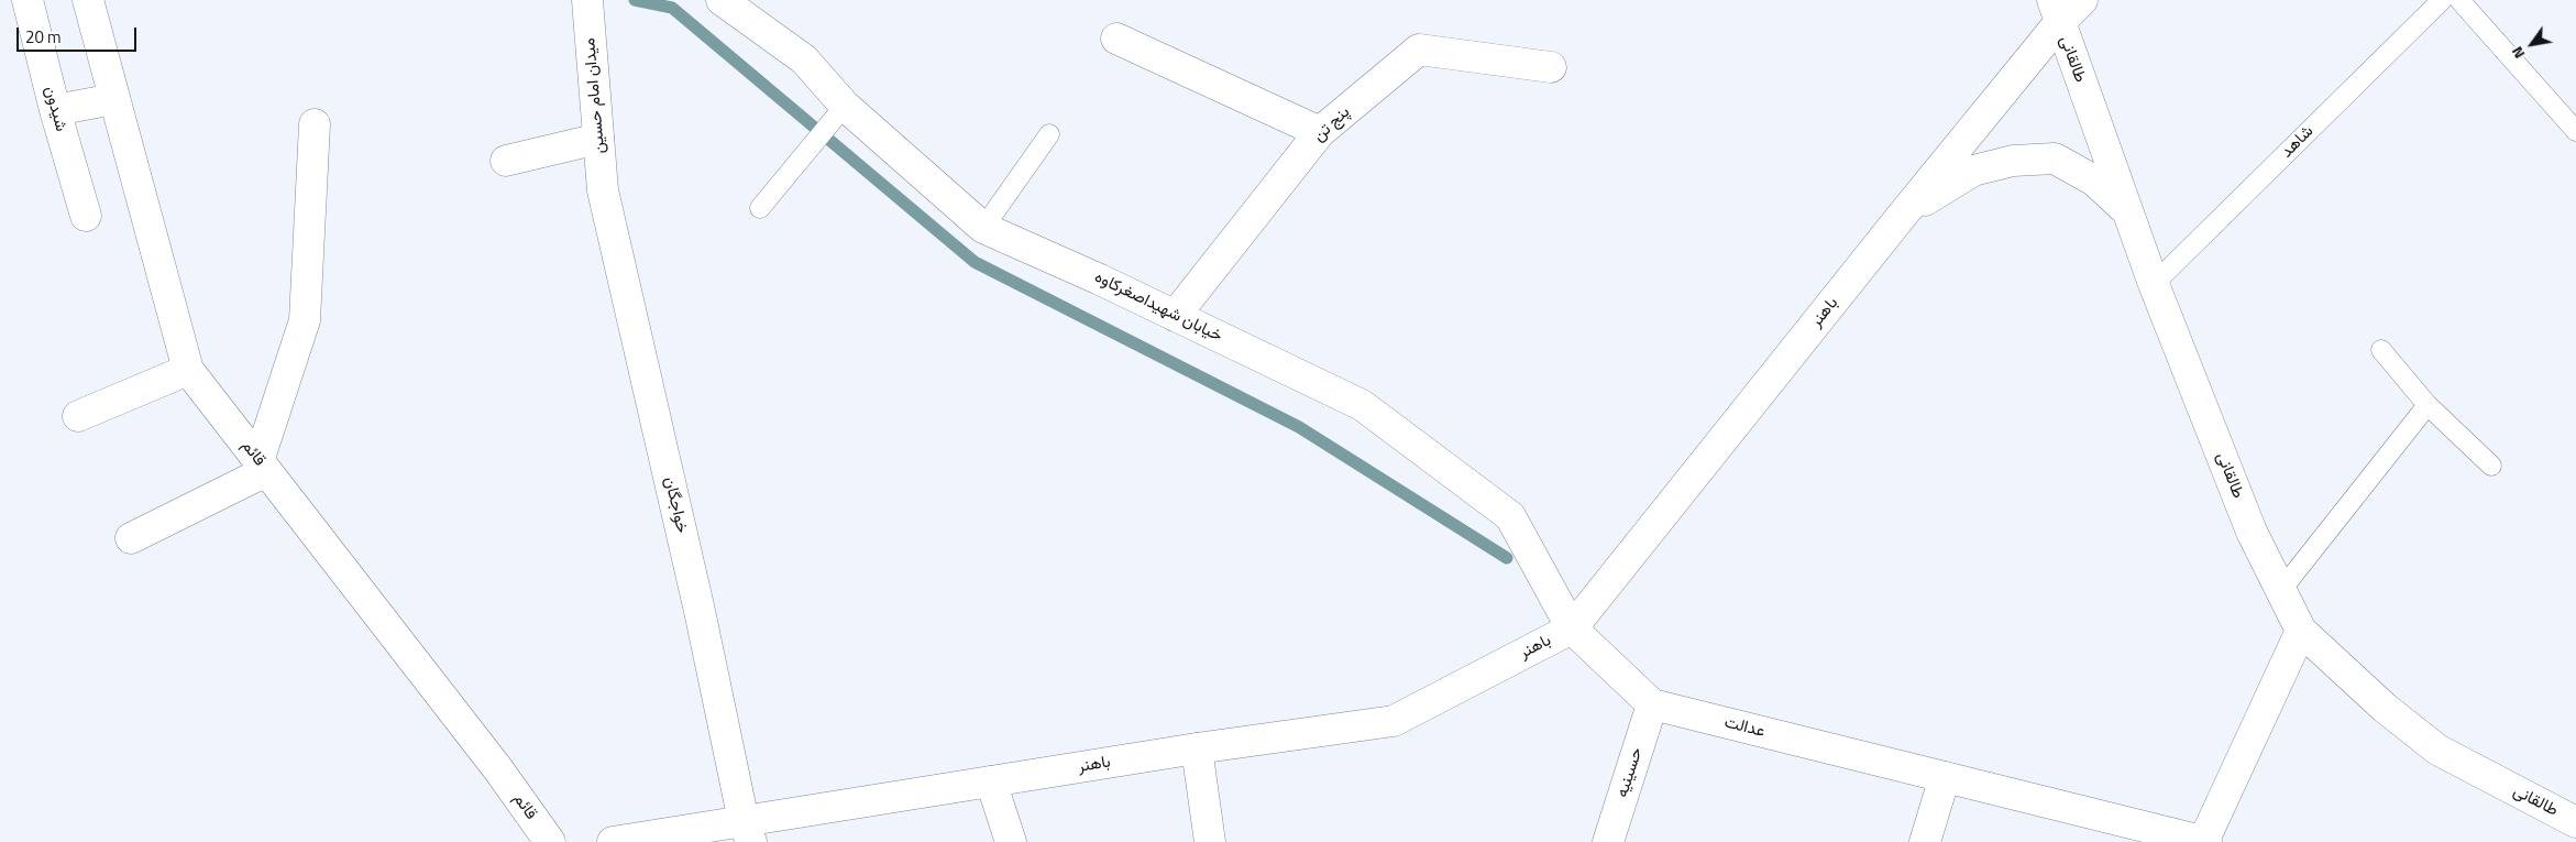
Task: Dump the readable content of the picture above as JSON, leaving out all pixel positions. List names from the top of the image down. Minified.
{"streets":{"street":["طالقانی","میدان امام حسین","شیدون","پنج تن","خیابان شهیداصغرکاوه","باهنر","قائم","خواجگان","عدالت","حسینیه"],"lane":["شاهد"]},"crossings":[["طالقانی","شاهد"],["طالقانی","باهنر"],["میدان امام حسین","خواجگان"],["پنج تن","خیابان شهیداصغرکاوه"],["خیابان شهیداصغرکاوه","باهنر"],["خیابان شهیداصغرکاوه","عدالت"],["باهنر","خواجگان"],["باهنر","عدالت"],["عدالت","حسینیه"]],"scale_bar":"20 m","north":"bottom left"}
